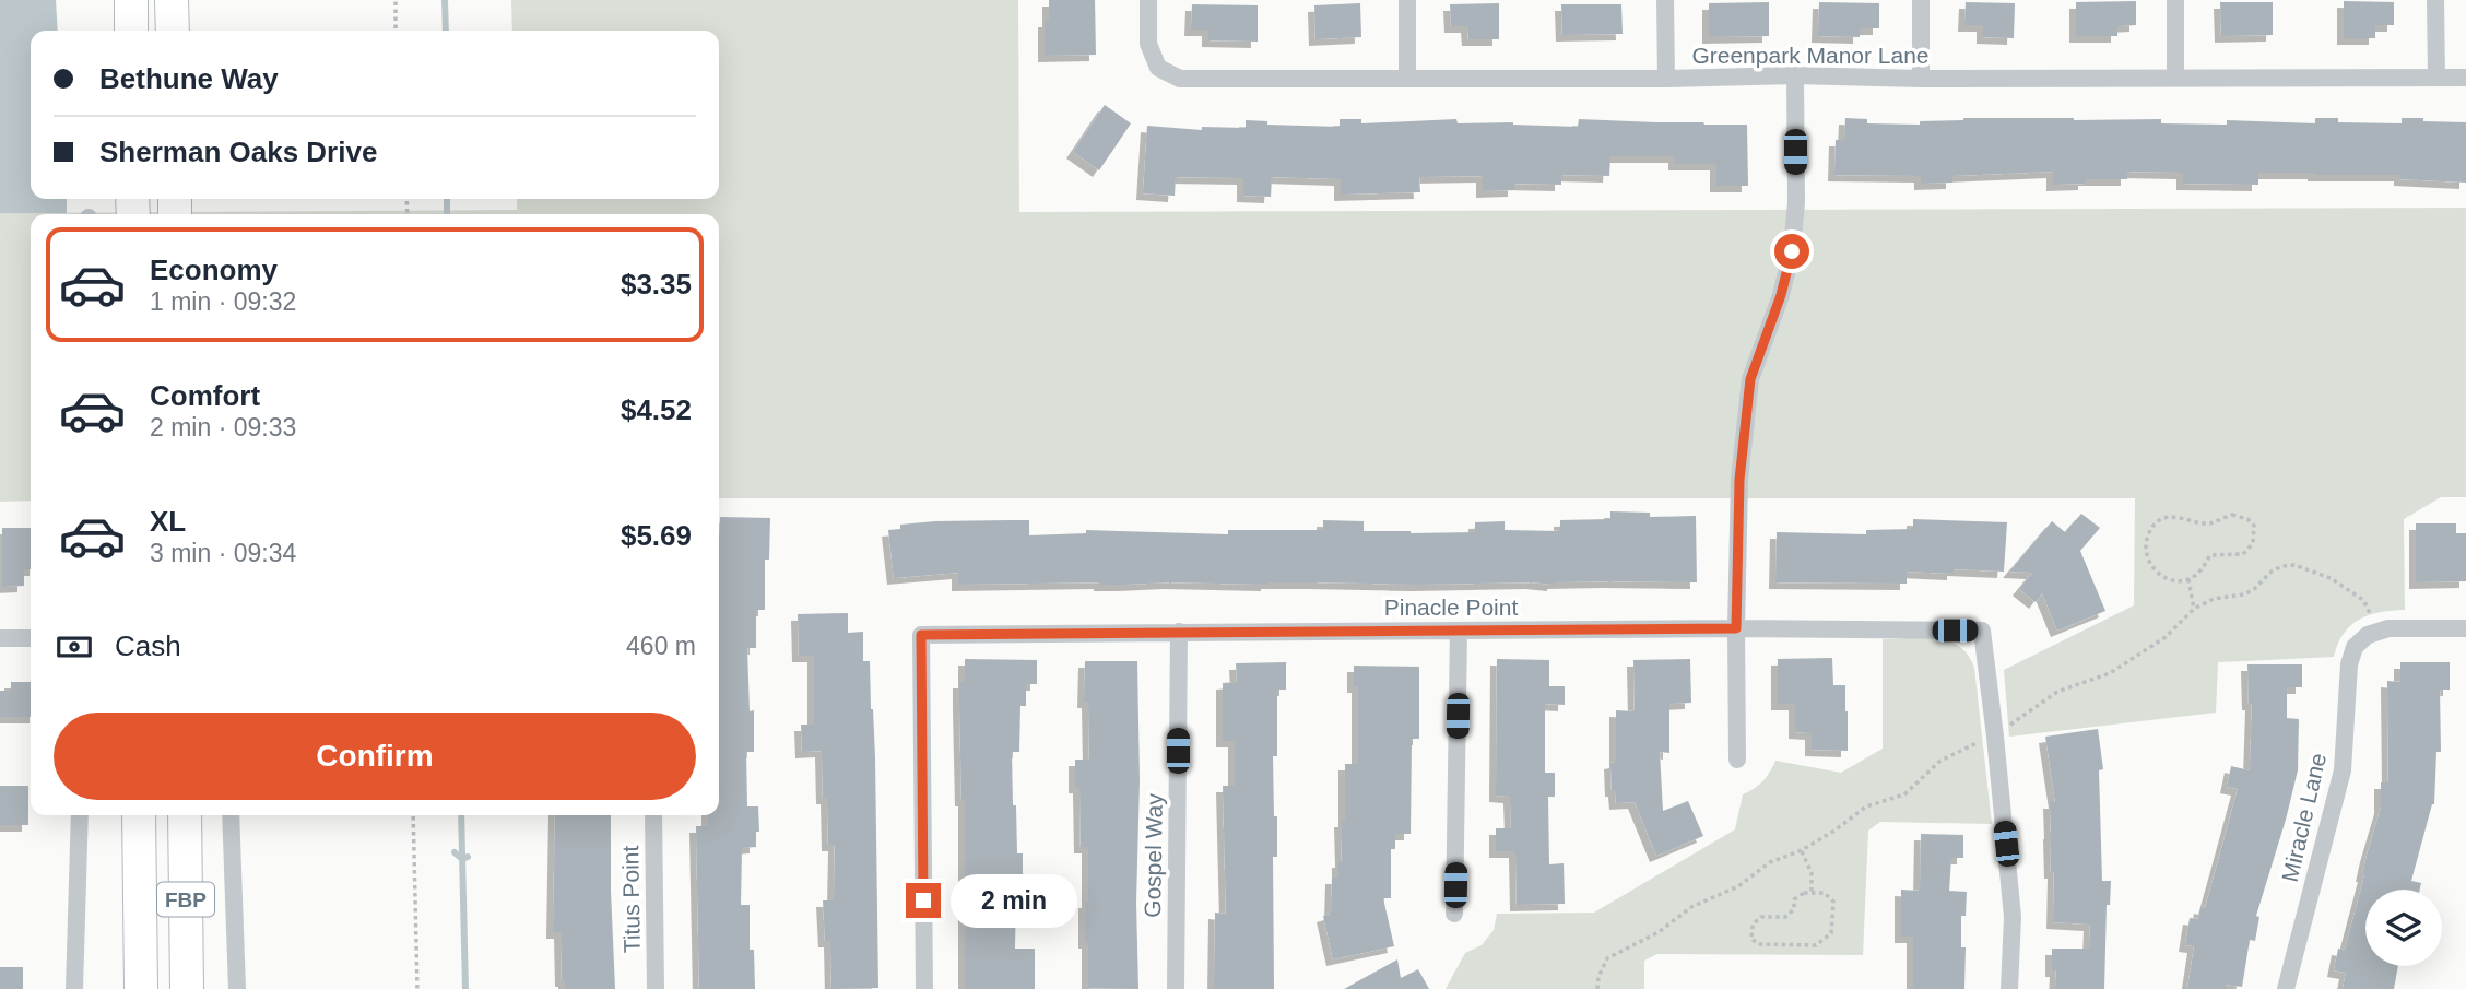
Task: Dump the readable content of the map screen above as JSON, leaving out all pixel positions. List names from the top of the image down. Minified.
{"streets":{"highway":["FBP"],"street":["Greenpark Manor Lane","Pinacle Point","Miracle Lane","Gospel Way","Titus Point"]},"crossings":[["Pinacle Point","Gospel Way"]],"page":{"banner":["Bethune Way","Sherman Oaks Drive"],"list":[{"name":"Economy","note":"1 min · 09:32","value":"$3.35"},{"name":"Comfort","note":"2 min · 09:33","value":"$4.52"},{"name":"XL","note":"3 min · 09:34","value":"$5.69"}],"pay":["Cash","460 m"],"buttons":"Confirm","bubble":"2 min"}}
